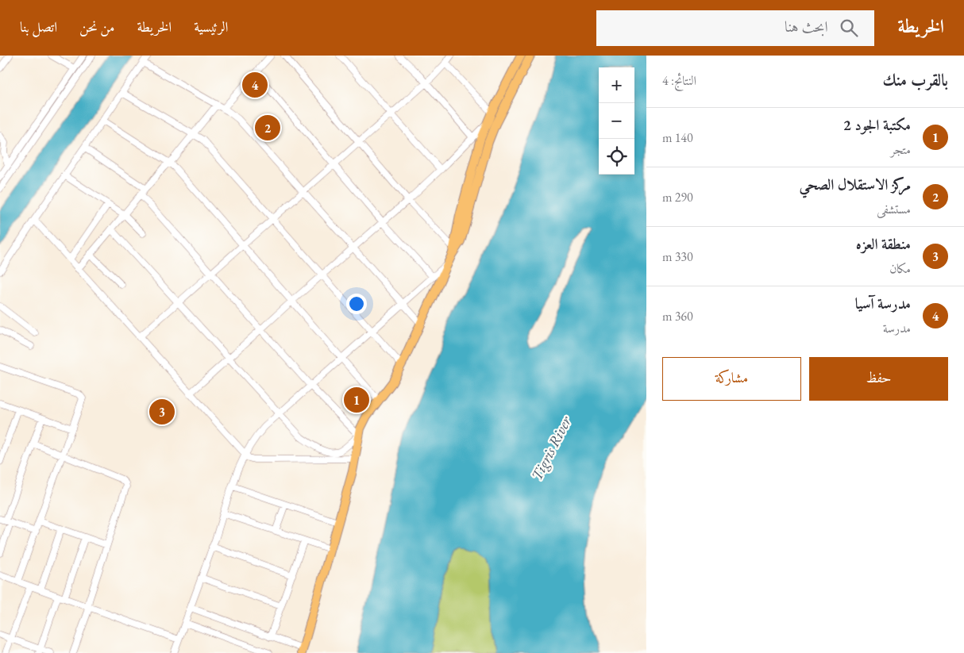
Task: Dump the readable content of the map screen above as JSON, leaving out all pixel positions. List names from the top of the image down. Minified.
{"water":["Tigris River"],"page":{"header":"الخريطة","search":"ابحث هنا","nav":["الرئيسية","الخريطة","من نحن","اتصل بنا"],"heading":["بالقرب منك","النتائج: 4"],"map_buttons":["+","−"],"pins":["4","2","1","3"],"list":[{"mark":"1","name":"مكتبة الجود 2","note":"متجر","value":"140 m"},{"mark":"2","name":"مركز الاستقلال الصحي","note":"مستشفى","value":"290 m"},{"mark":"3","name":"منطقة العزه","note":"مكان","value":"330 m"},{"mark":"4","name":"مدرسة آسيا","note":"مدرسة","value":"360 m"}],"buttons":["حفظ","مشاركة"]}}
